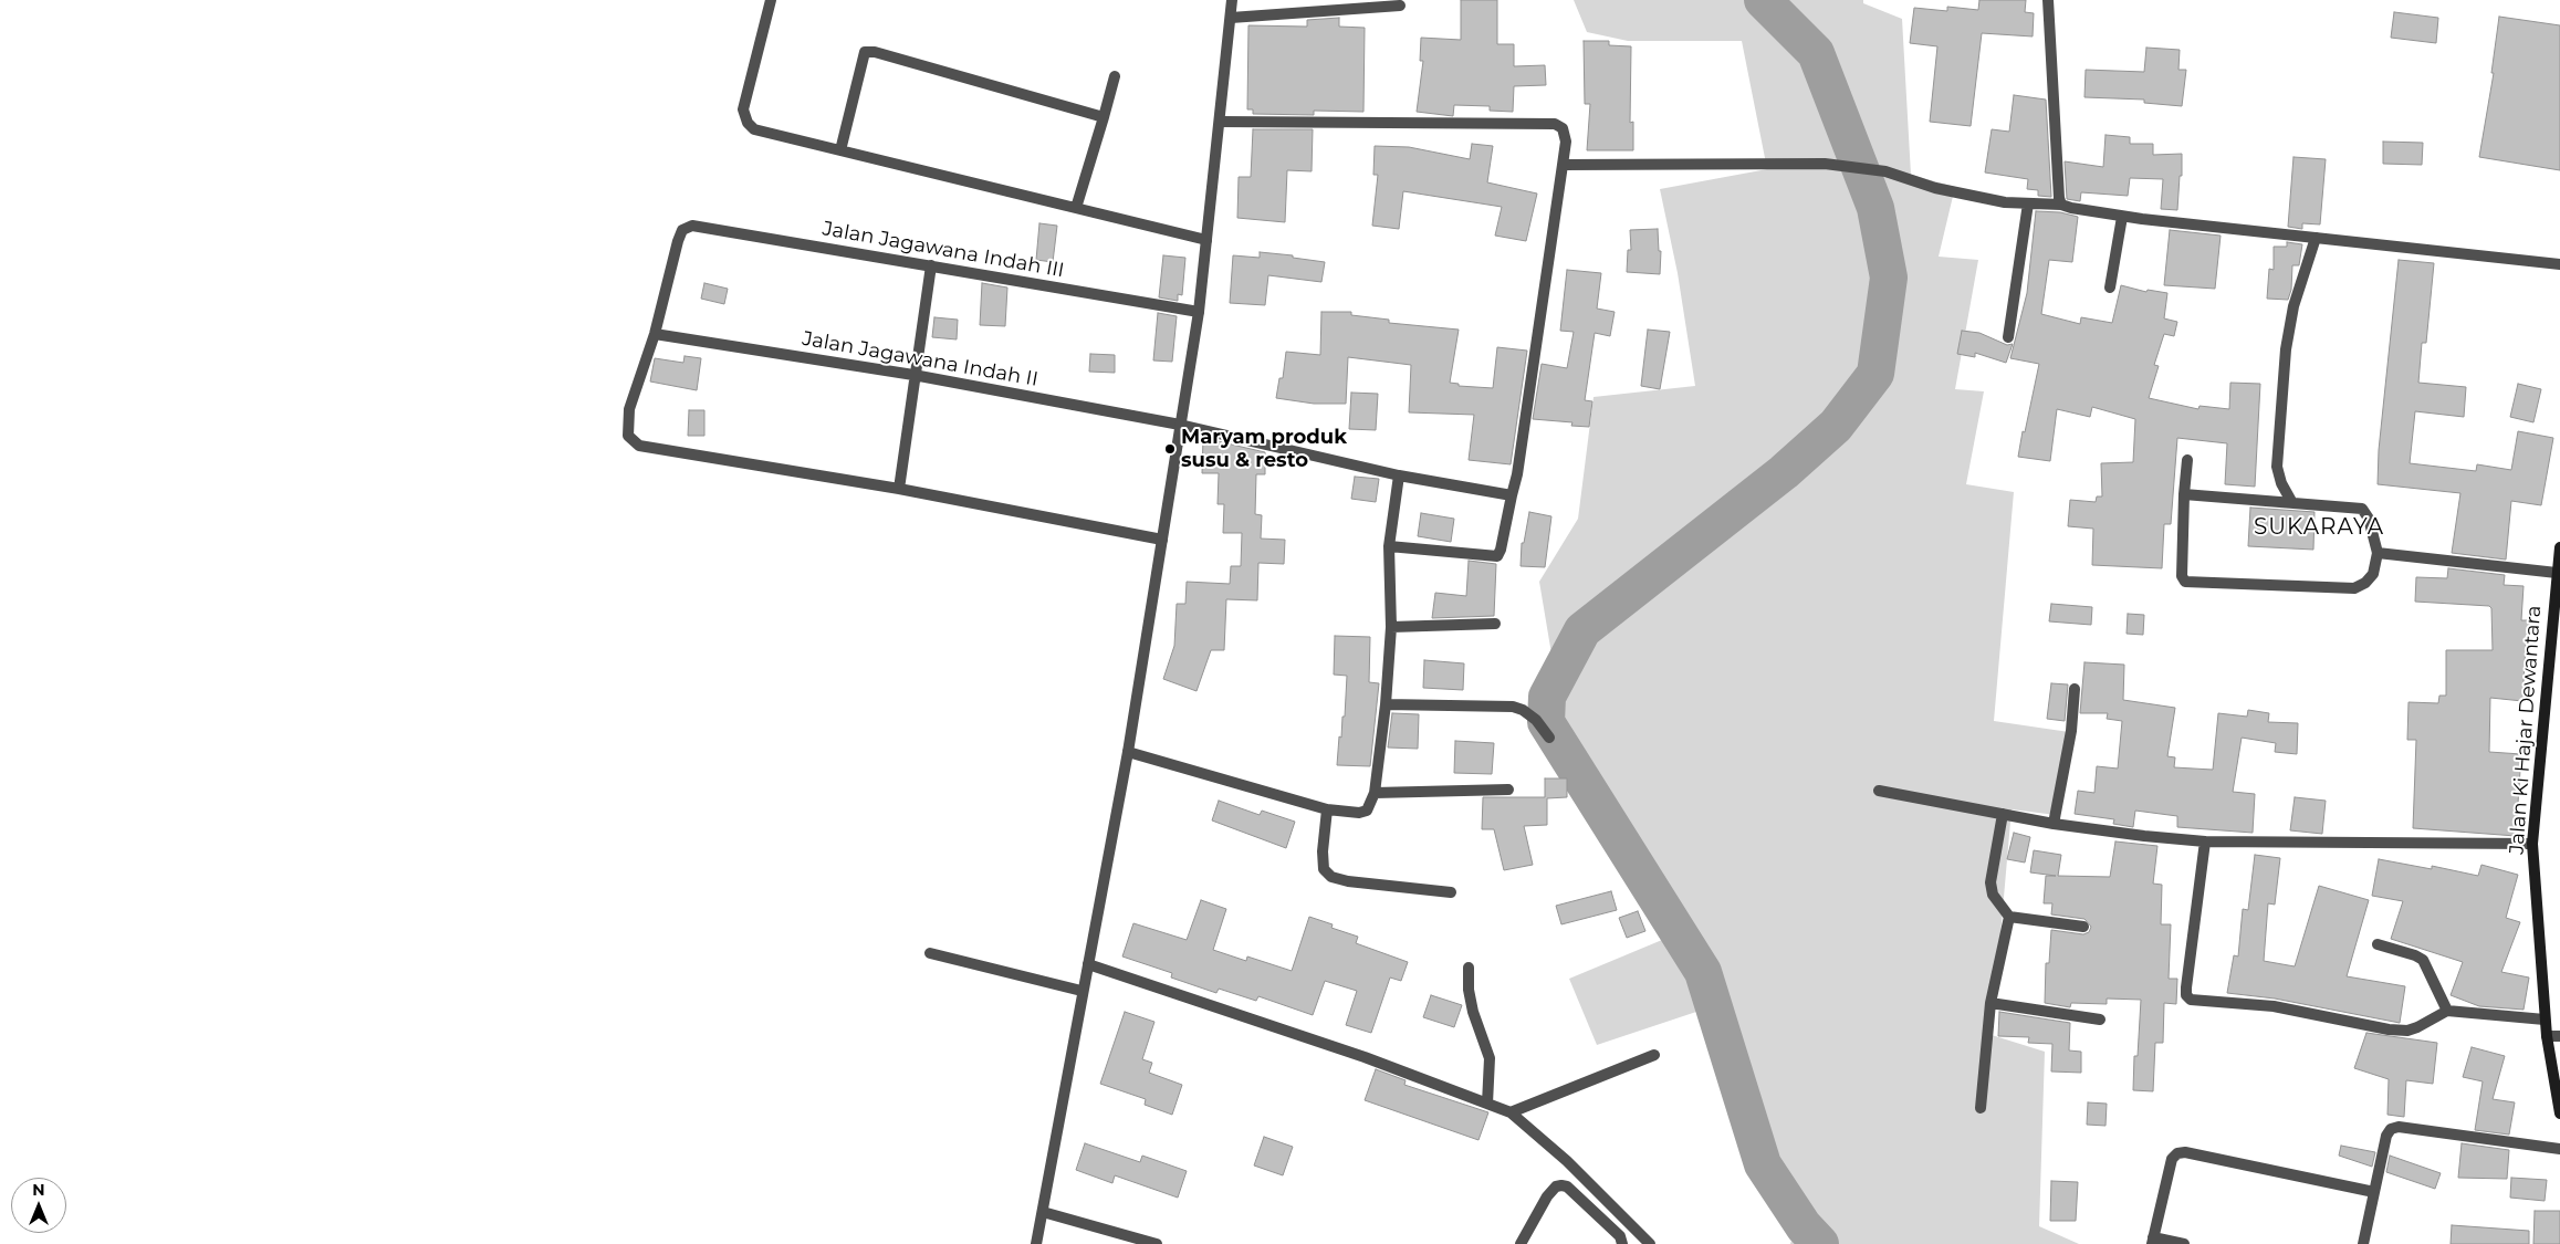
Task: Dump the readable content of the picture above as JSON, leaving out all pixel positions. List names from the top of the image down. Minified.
{"streets":{"main road":["Jalan Ki Hajar Dewantara"],"street":["Jalan Jagawana Indah III","Jalan Jagawana Indah II"]},"crossings":[["Jalan Jagawana Indah III","Jalan Jagawana Indah II"]],"districts":["SUKARAYA"],"places":["Maryam produk susu & resto"],"north":"top"}
